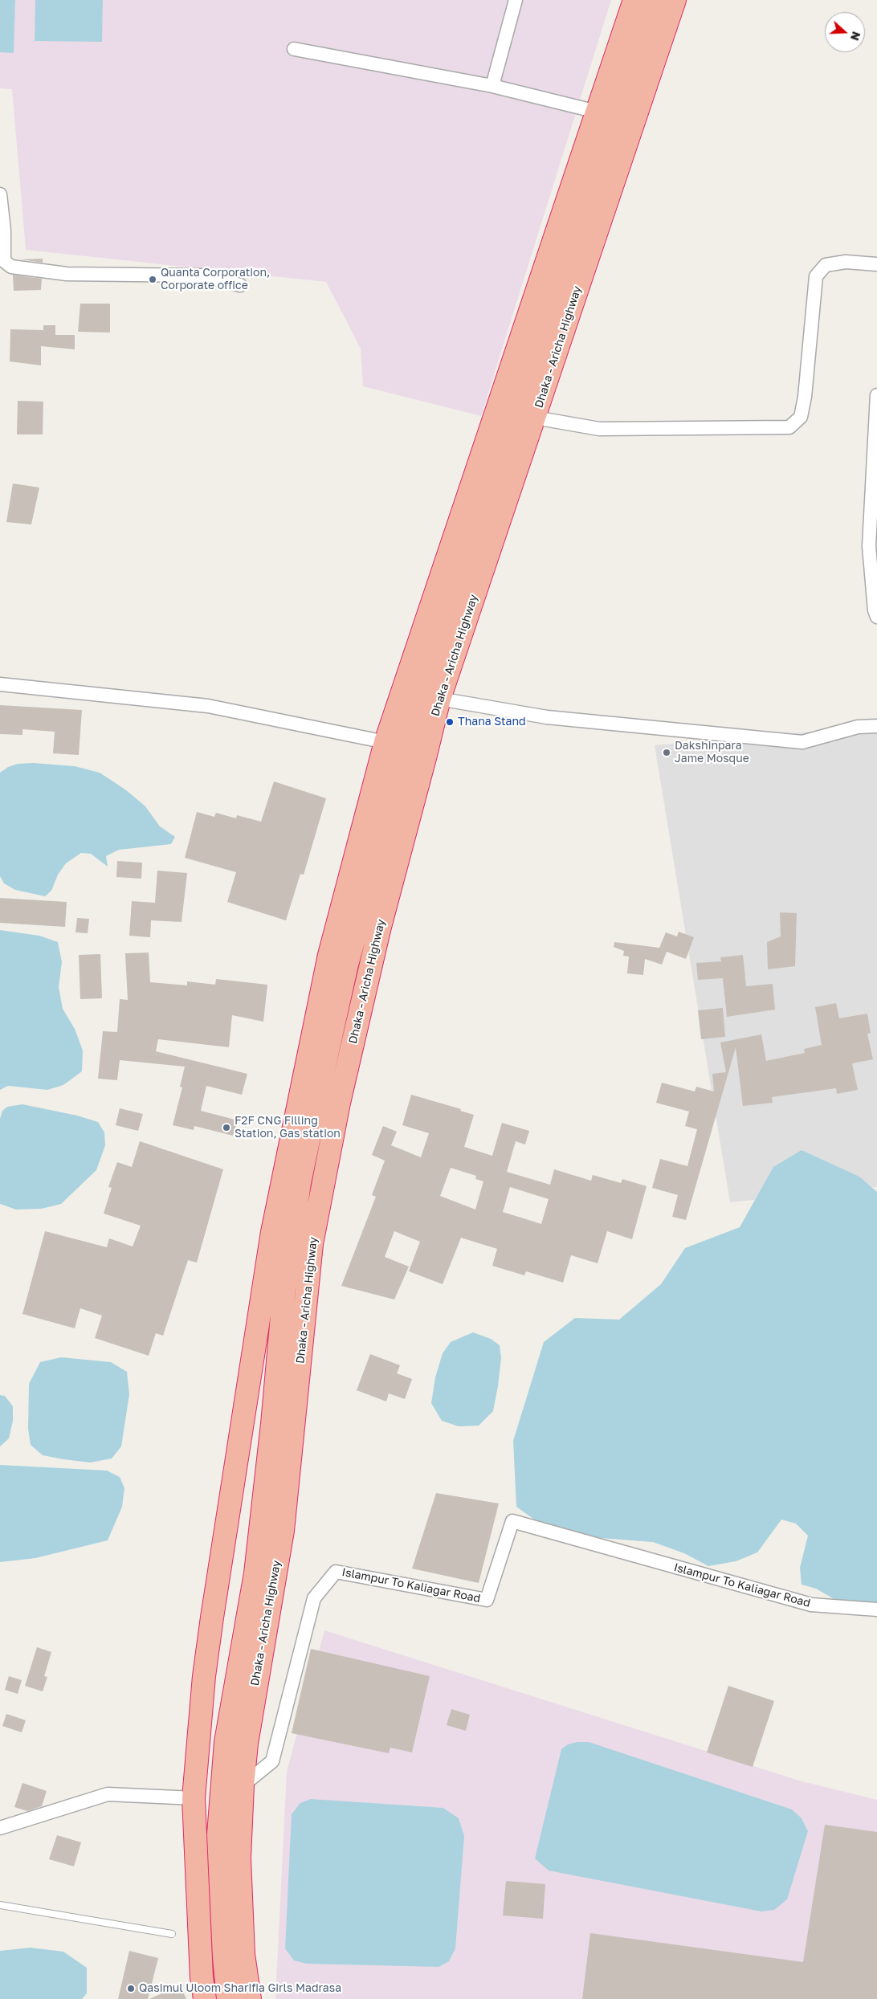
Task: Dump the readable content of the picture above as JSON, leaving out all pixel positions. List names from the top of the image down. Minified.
{"streets":{"highway":["Dhaka - Aricha Highway"],"street":["Islampur To Kaliagar Road"]},"crossings":[["Dhaka - Aricha Highway","Islampur To Kaliagar Road"]],"places":["Quanta Corporation, Corporate office","Thana Stand","Dakshinpara Jame Mosque","F2F CNG Filling Station, Gas station","Qasimul Uloom Sharifia Girls Madrasa"],"north":"right"}
